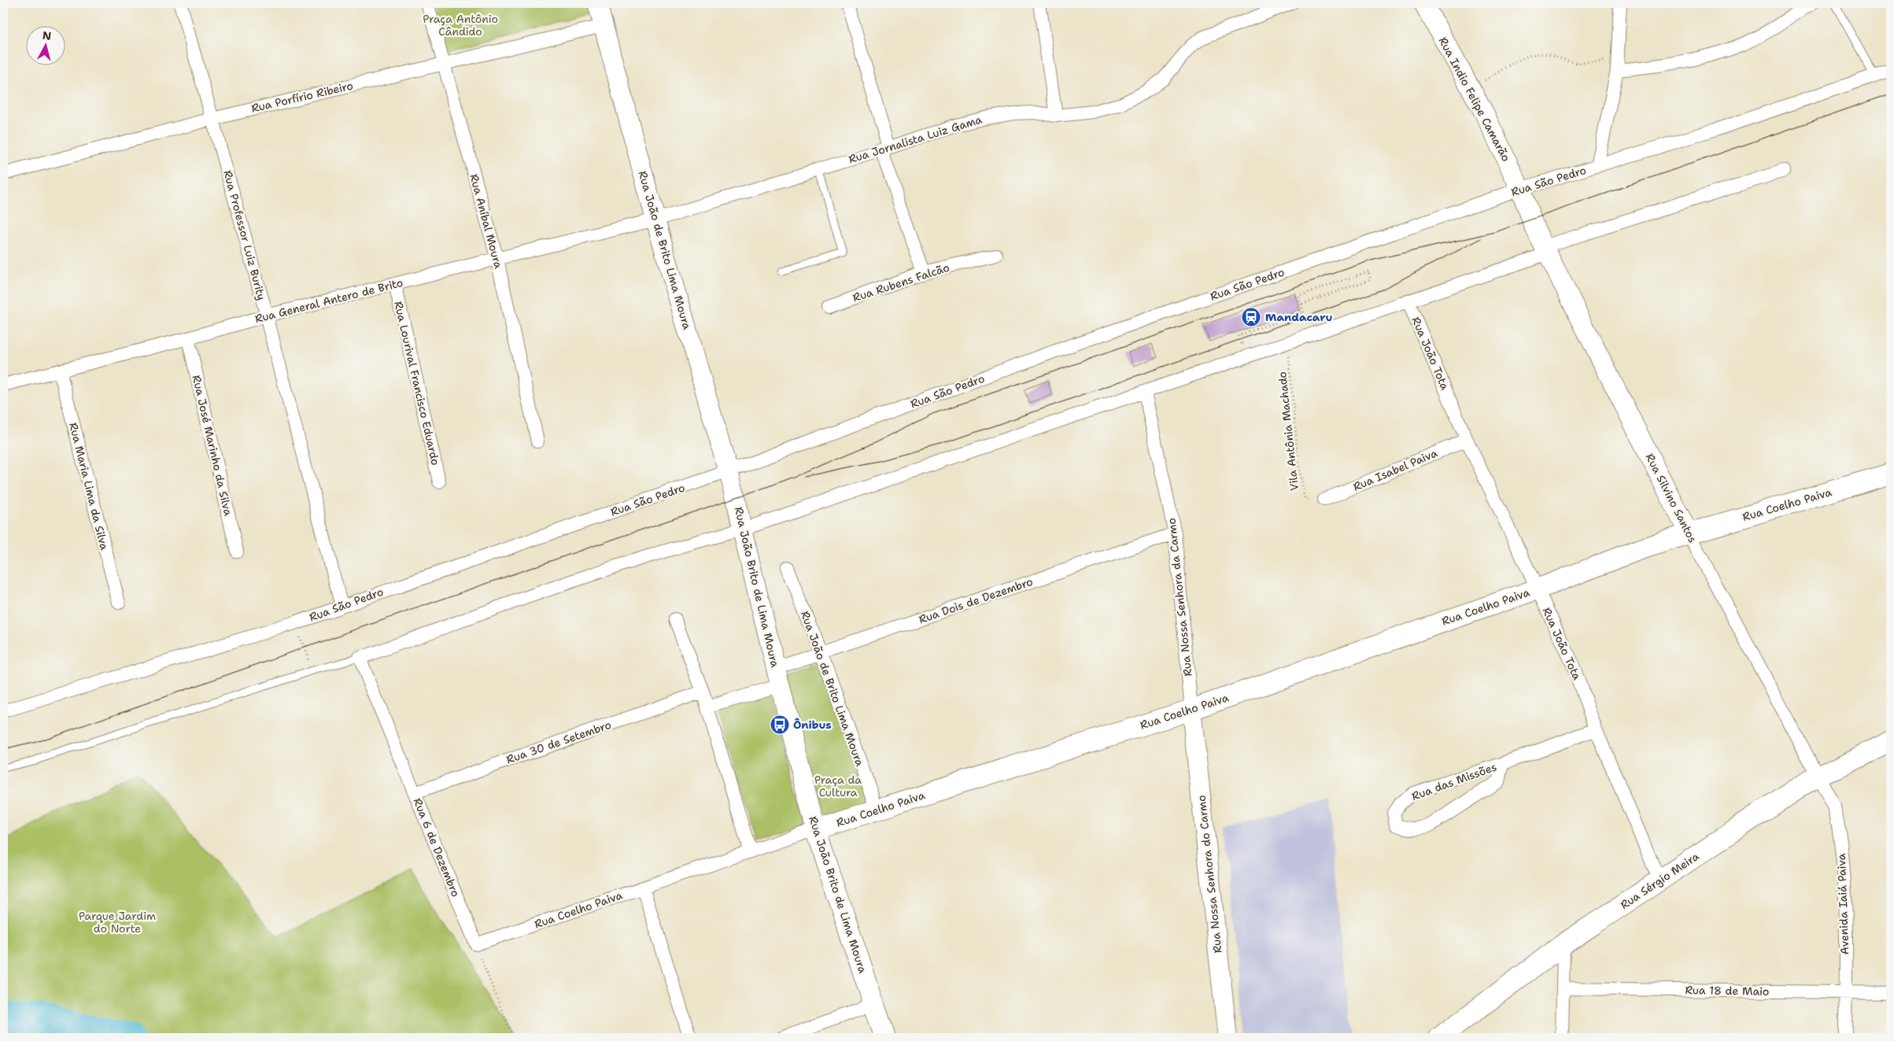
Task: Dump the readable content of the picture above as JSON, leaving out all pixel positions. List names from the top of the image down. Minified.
{"streets":{"main road":["Rua Coelho Paiva","Rua João Brito de Lima Moura","Rua Sérgio Meira"],"street":["Rua Porfírio Ribeiro","Rua Indio Felipe Camarão","Rua Jornalista Luiz Gama","Rua São Pedro","Rua Aníbal Moura","Rua Professor Luiz Burity","Rua João de Brito Lima Moura","Rua Rubens Falcão","Rua General Antero de Brito","Rua João Tota","Rua Lourival Francisco Eduardo","Rua José Marinho da Silva","Rua Isabel Paiva","Rua Maria Lima da Silva","Rua Silvino Santos","Rua Nossa Senhora da Carmo","Rua Dois de Dezembro","Rua 30 de Setembro","Rua das Missões","Rua 6 de Dezembro","Rua Nossa Senhora do Carmo","Avenida Iaiá Paiva","Rua 18 de Maio"],"path":["Vila Antônia Machado"]},"crossings":[["Rua Porfírio Ribeiro","Rua Aníbal Moura"],["Rua Porfírio Ribeiro","Rua Professor Luiz Burity"],["Rua Porfírio Ribeiro","Rua João de Brito Lima Moura"],["Rua Indio Felipe Camarão","Rua São Pedro"],["Rua Indio Felipe Camarão","Rua Silvino Santos"],["Rua Jornalista Luiz Gama","Rua João de Brito Lima Moura"],["Rua Jornalista Luiz Gama","Rua General Antero de Brito"],["Rua São Pedro","Rua Professor Luiz Burity"],["Rua São Pedro","Rua João de Brito Lima Moura"],["Rua Aníbal Moura","Rua General Antero de Brito"],["Rua Professor Luiz Burity","Rua General Antero de Brito"],["Rua João de Brito Lima Moura","Rua General Antero de Brito"],["Rua João de Brito Lima Moura","Rua Coelho Paiva"],["Rua João de Brito Lima Moura","Rua João Brito de Lima Moura"],["Rua João de Brito Lima Moura","Rua Dois de Dezembro"],["Rua General Antero de Brito","Rua Lourival Francisco Eduardo"],["Rua General Antero de Brito","Rua José Marinho da Silva"],["Rua General Antero de Brito","Rua Maria Lima da Silva"],["Rua João Tota","Rua Isabel Paiva"],["Rua João Tota","Rua Coelho Paiva"],["Rua João Tota","Rua das Missões"],["Rua João Tota","Rua Sérgio Meira"],["Vila Antônia Machado","Rua Isabel Paiva"],["Rua Silvino Santos","Rua Coelho Paiva"],["Rua Silvino Santos","Rua Sérgio Meira"],["Rua Silvino Santos","Avenida Iaiá Paiva"],["Rua Coelho Paiva","Rua João Brito de Lima Moura"],["Rua Coelho Paiva","Rua Nossa Senhora da Carmo"],["Rua Coelho Paiva","Rua 6 de Dezembro"],["Rua Coelho Paiva","Rua Nossa Senhora do Carmo"],["Rua João Brito de Lima Moura","Rua Dois de Dezembro"],["Rua Nossa Senhora da Carmo","Rua Dois de Dezembro"],["Rua Nossa Senhora da Carmo","Rua Nossa Senhora do Carmo"],["Rua 30 de Setembro","Rua 6 de Dezembro"],["Rua Sérgio Meira","Avenida Iaiá Paiva"],["Avenida Iaiá Paiva","Rua 18 de Maio"]],"parks":["Praça Antônio Cândido","Praça da Cultura","Parque Jardim do Norte"],"places":{"station":["Mandacaru"],"bus stop":["Ônibus"]},"north":"top"}
